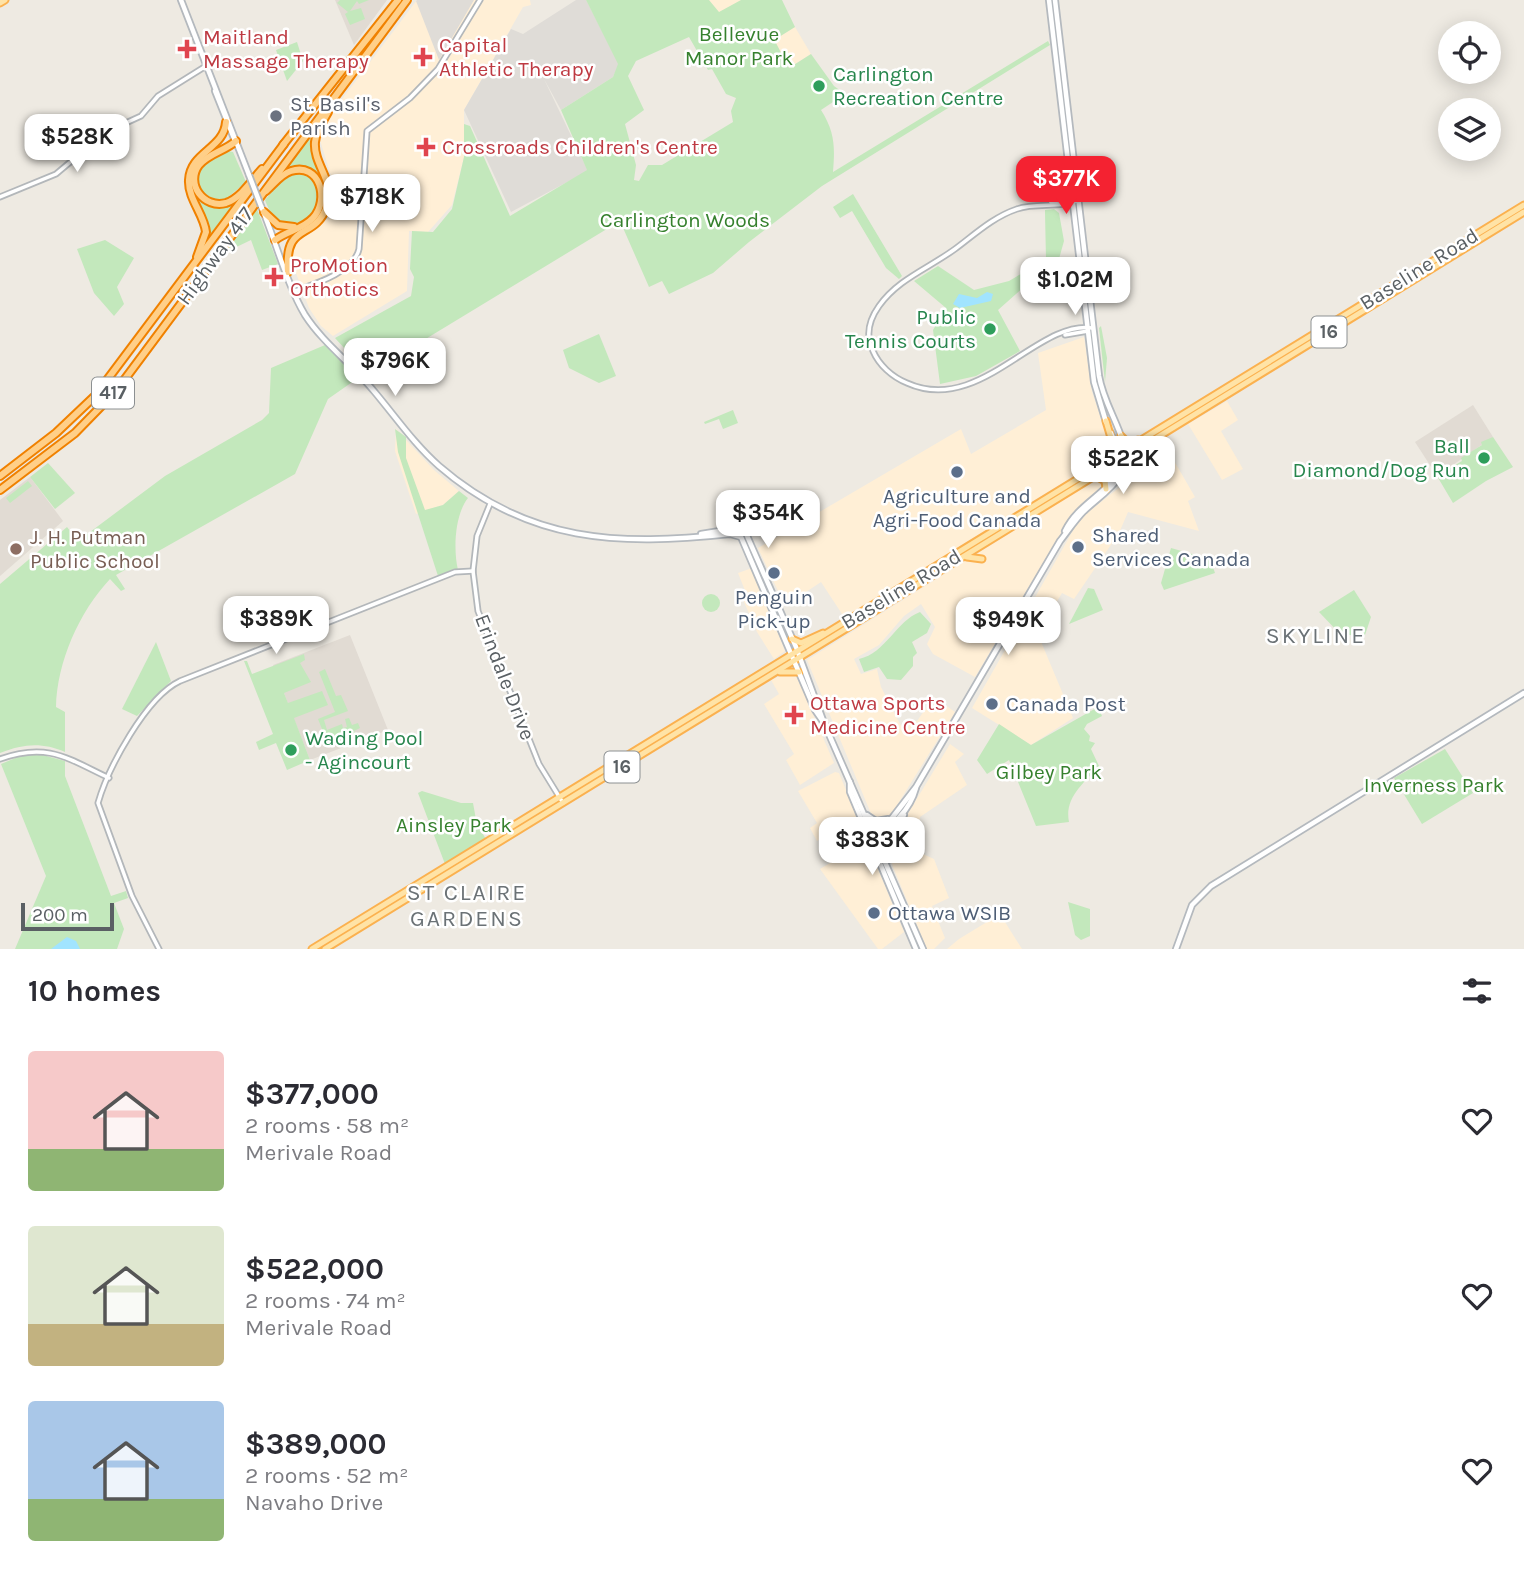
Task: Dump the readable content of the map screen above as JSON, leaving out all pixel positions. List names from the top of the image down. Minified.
{"streets":{"highway":["Highway 417","417"],"main road":["Baseline Road","16"],"street":["Erindale Drive"]},"crossings":[["Baseline Road","Erindale Drive"]],"districts":["SKYLINE","ST CLAIRE GARDENS"],"parks":["Bellevue Manor Park","Carlington Woods","Gilbey Park","Inverness Park","Ainsley Park"],"places":{"health":["Maitland Massage Therapy","Capital Athletic Therapy","Crossroads Children's Centre","ProMotion Orthotics","Ottawa Sports Medicine Centre"],"other":["Carlington Recreation Centre","St. Basil's Parish","Public Tennis Courts","Ball Diamond/Dog Run","Agriculture and Agri-Food Canada","Shared Services Canada","J. H. Putman Public School","Penguin Pick-up","Canada Post","Wading Pool - Agincourt","Ottawa WSIB"]},"scale_bar":"200 m","page":{"price":["$528K","$377K","$718K","$1.02M","$796K","$522K","$354K","$389K","$949K","$383K"],"scale":"200 m","heading":"10 homes","list":[{"name":"$377,000","note":"2 rooms · 58 m² · Merivale Road"},{"name":"$522,000","note":"2 rooms · 74 m² · Merivale Road"},{"name":"$389,000","note":"2 rooms · 52 m² · Navaho Drive"}]}}
